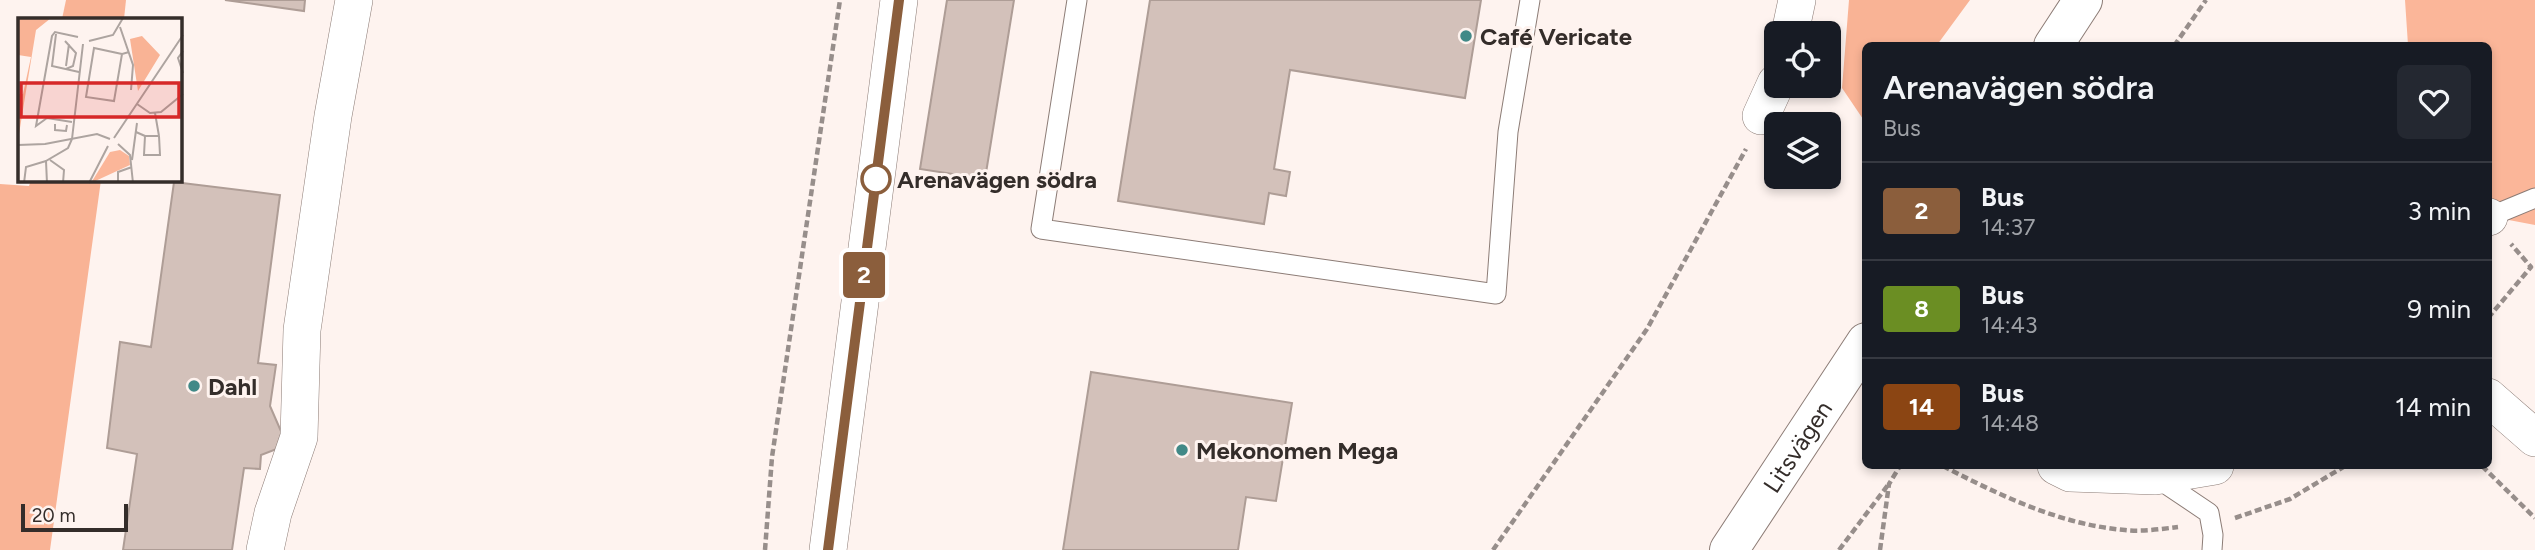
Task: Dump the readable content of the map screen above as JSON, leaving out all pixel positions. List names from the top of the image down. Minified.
{"streets":{"main road":["Litsvägen"]},"places":["Café Vericate","Arenavägen södra","Dahl","Mekonomen Mega"],"lines":["bus line 2"],"scale_bar":"20 m","page":{"on_map":"2","heading":["Arenavägen södra","Bus"],"list":[{"mark":"2","name":"Bus","note":"14:37","value":"3 min"},{"mark":"8","name":"Bus","note":"14:43","value":"9 min"},{"mark":"14","name":"Bus","note":"14:48","value":"14 min"}],"scale":"20 m"}}
